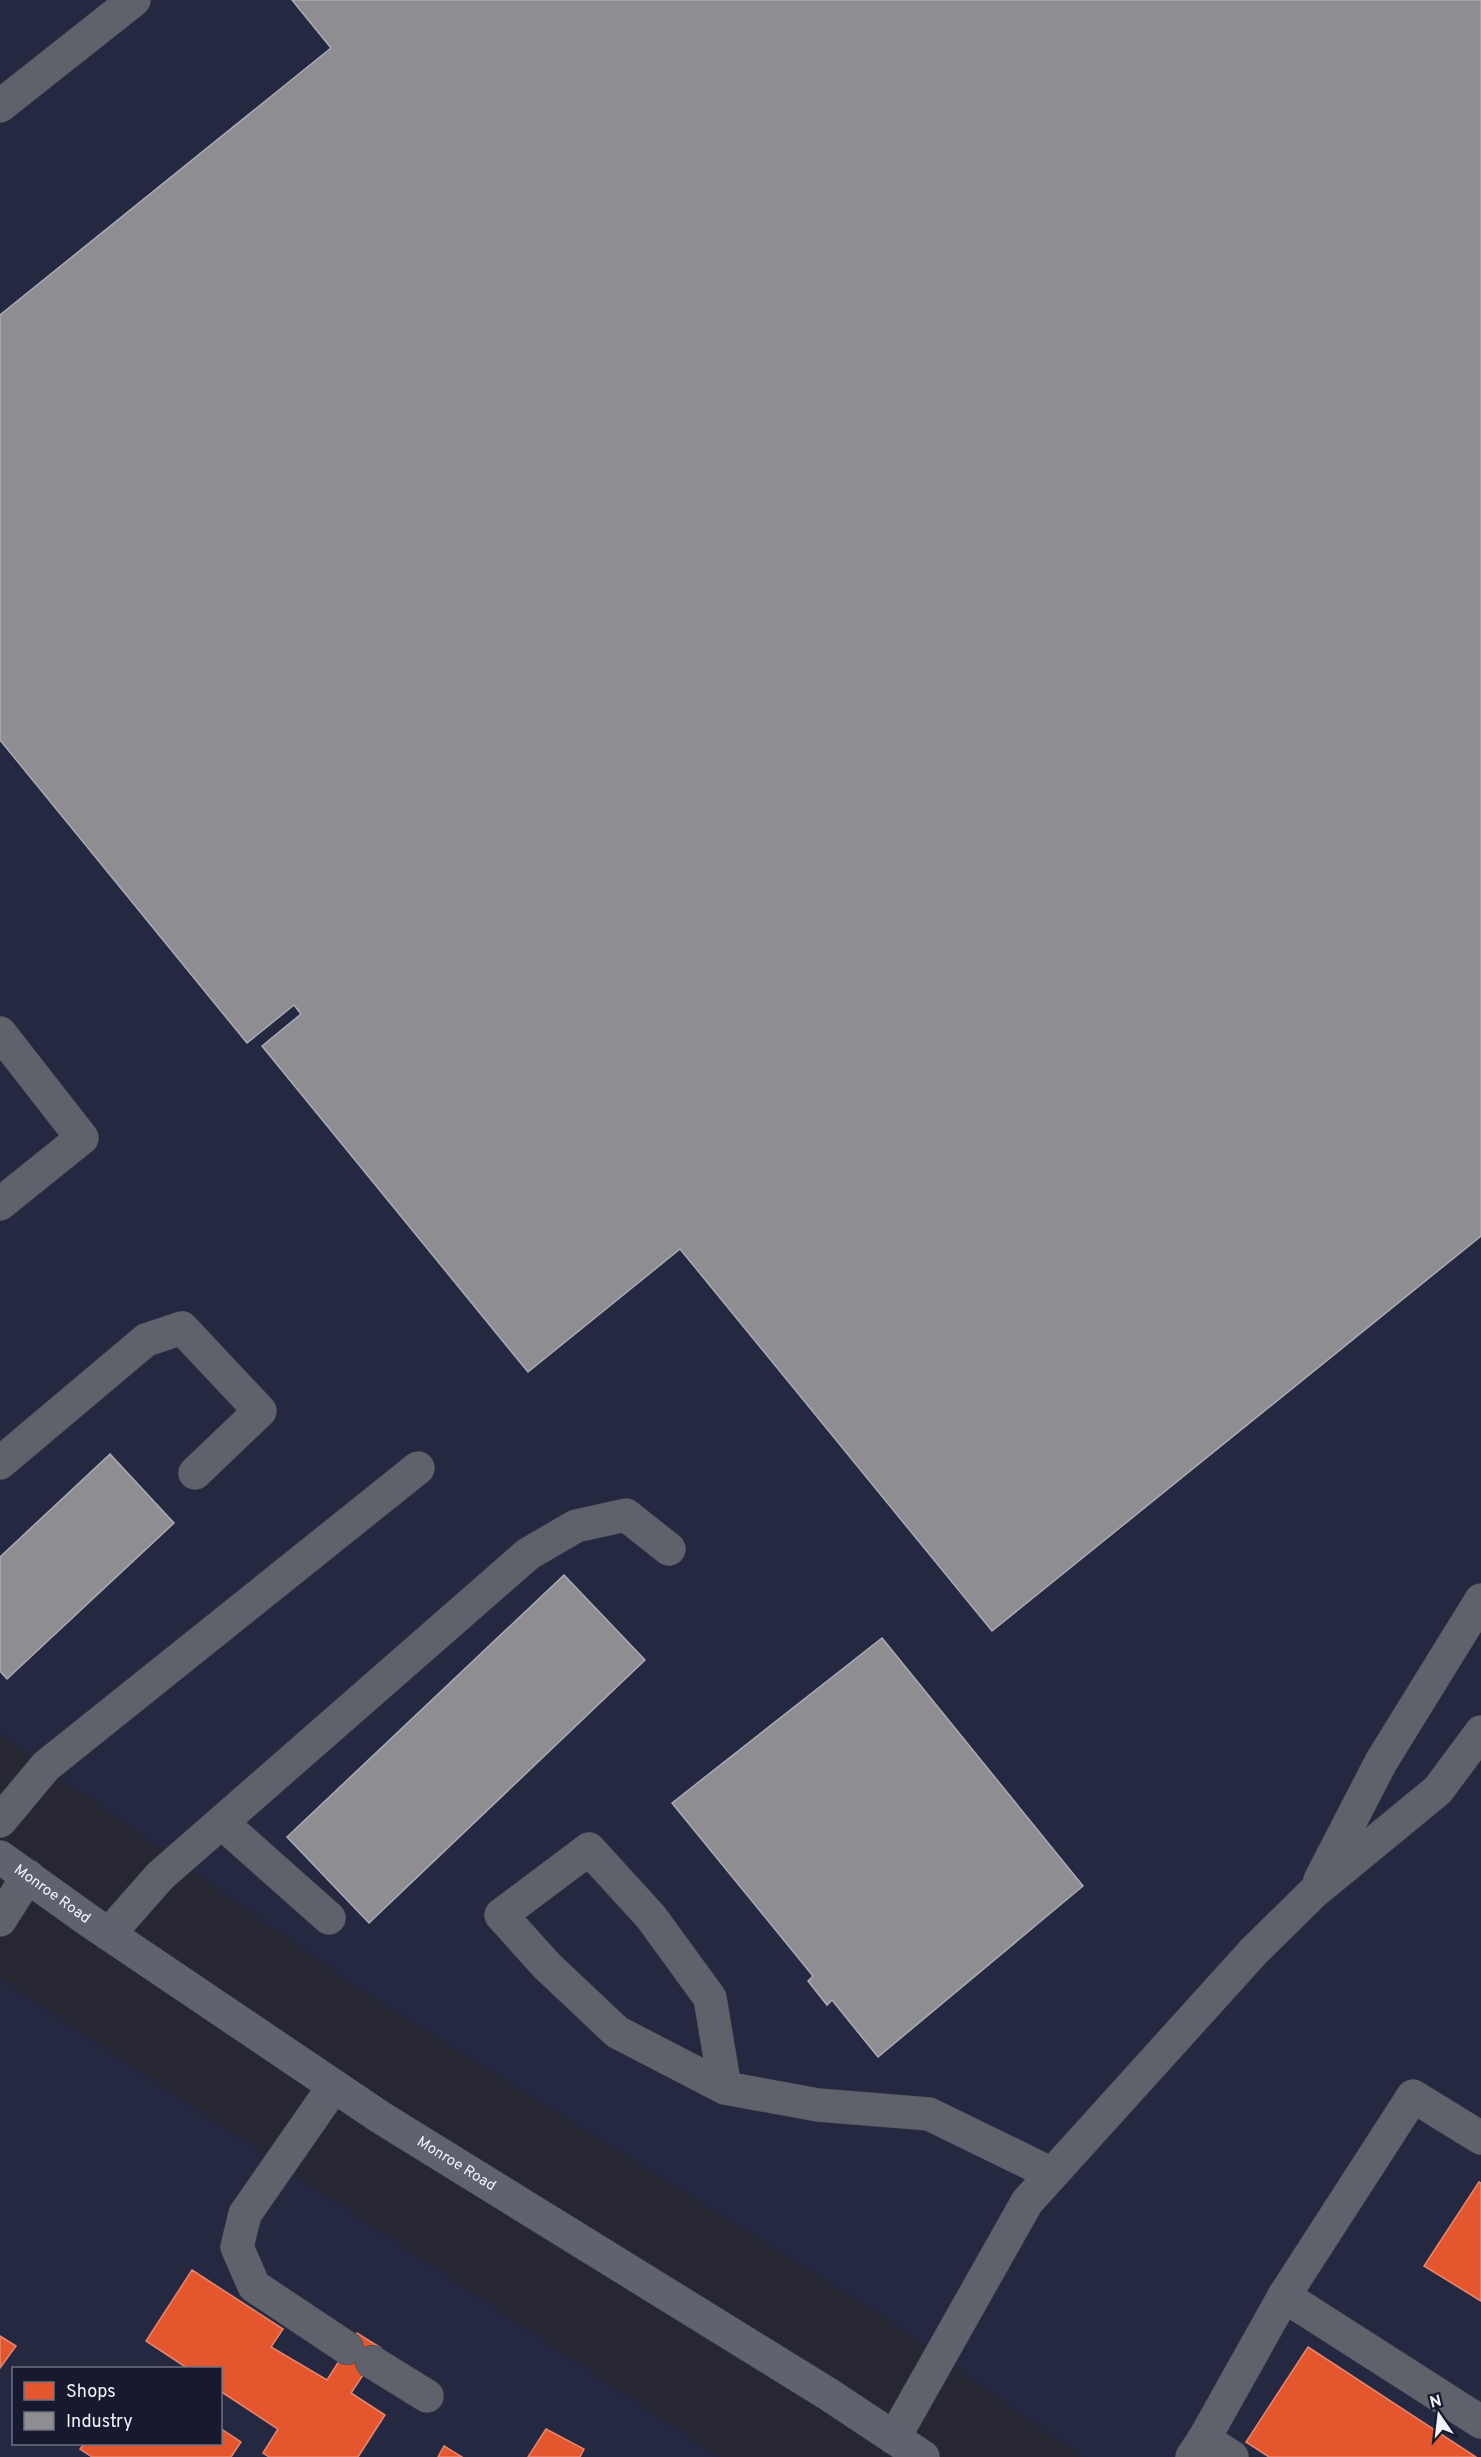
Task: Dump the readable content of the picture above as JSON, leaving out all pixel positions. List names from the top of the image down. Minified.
{"streets":{"main road":["Monroe Road"]},"legend":["Shops","Industry"],"north":"top"}
